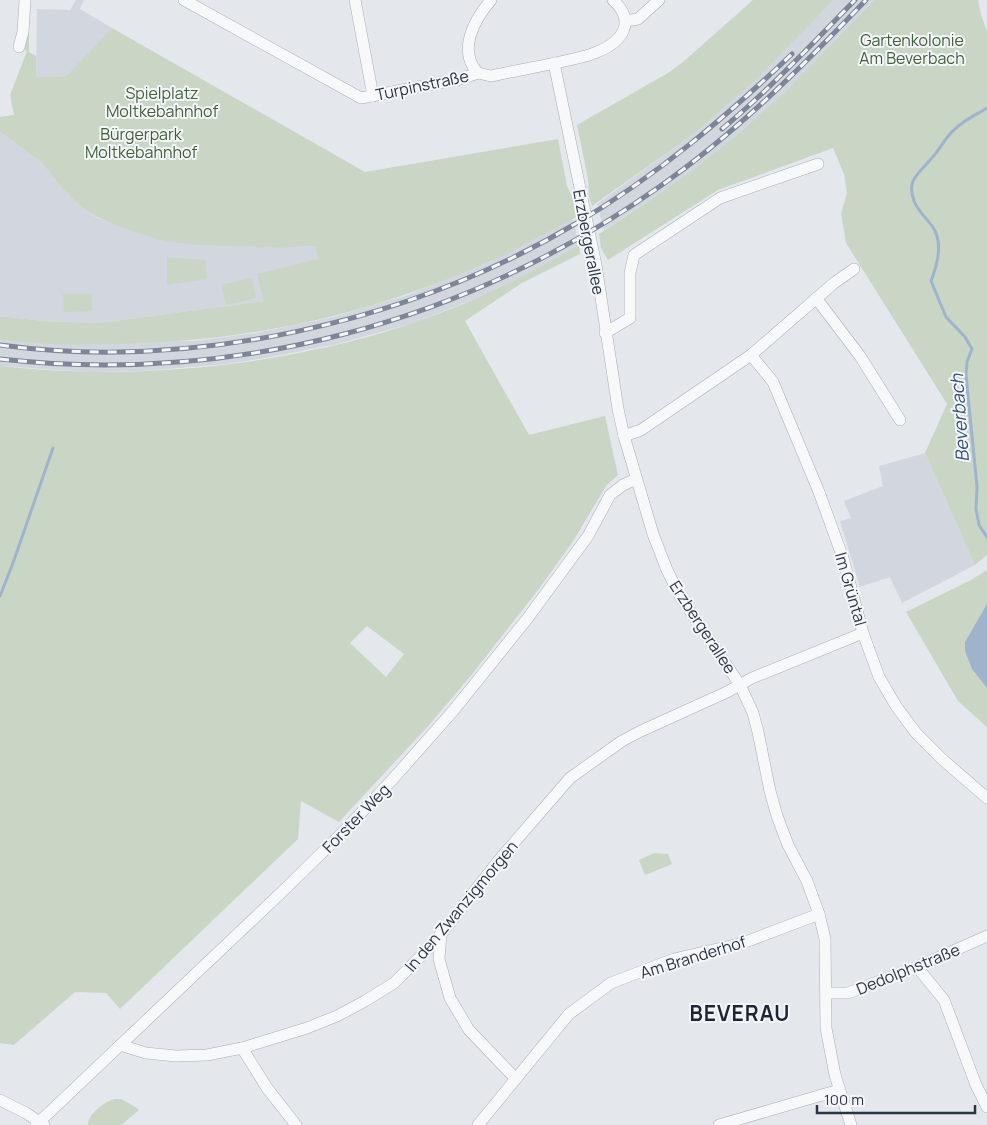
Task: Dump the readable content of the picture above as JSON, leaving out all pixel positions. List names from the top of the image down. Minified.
{"streets":{"street":["Turpinstraße","Erzbergerallee","Im Grüntal","Forster Weg","In den Zwanzigmorgen","Am Branderhof","Dedolphstraße"]},"crossings":[["Turpinstraße","Erzbergerallee"],["Erzbergerallee","Forster Weg"],["Erzbergerallee","In den Zwanzigmorgen"],["Erzbergerallee","Am Branderhof"],["Erzbergerallee","Dedolphstraße"],["Im Grüntal","In den Zwanzigmorgen"],["Forster Weg","In den Zwanzigmorgen"]],"districts":["BEVERAU"],"water":["Beverbach"],"parks":["Gartenkolonie Am Beverbach","Spielplatz Moltkebahnhof","Bürgerpark Moltkebahnhof"],"scale_bar":"100 m"}
